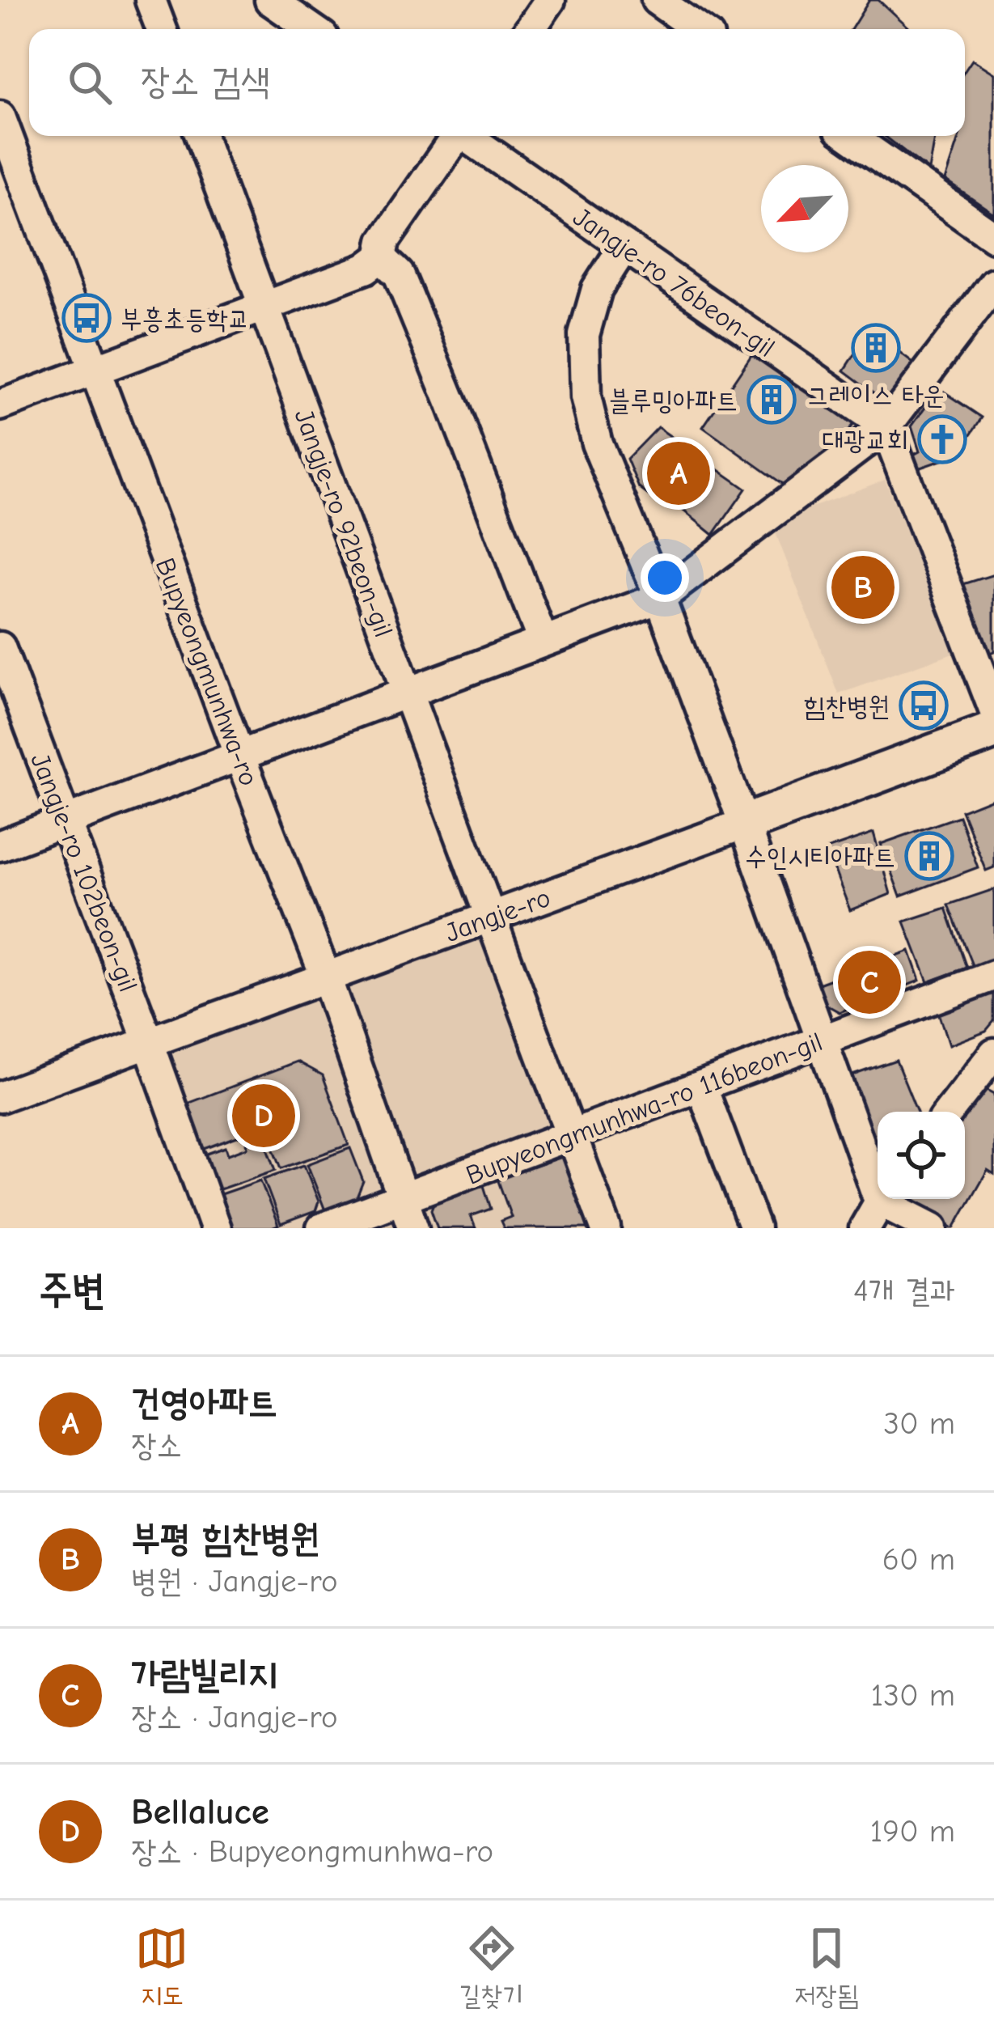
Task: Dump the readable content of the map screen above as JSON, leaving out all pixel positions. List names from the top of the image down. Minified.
{"streets":{"main road":["Jangje-ro"],"street":["Jangje-ro 76beon-gil","Jangje-ro 92beon-gil","Bupyeongmunhwa-ro","Jangje-ro 102beon-gil","Bupyeongmunhwa-ro 116beon-gil"]},"crossings":[["Jangje-ro 92beon-gil","Jangje-ro"],["Jangje-ro 92beon-gil","Bupyeongmunhwa-ro 116beon-gil"],["Bupyeongmunhwa-ro","Jangje-ro"],["Bupyeongmunhwa-ro","Bupyeongmunhwa-ro 116beon-gil"],["Jangje-ro 102beon-gil","Jangje-ro"]],"places":{"bus stop":["부흥초등학교","힘찬병원"],"building":["그레이스 타운","블루밍아파트","수인시티아파트"],"church":["대광교회"]},"north":"bottom left","page":{"search":"장소 검색","pins":["A","B","C","D"],"heading":["주변","4개 결과"],"list":[{"mark":"A","name":"건영아파트","note":"장소","value":"30 m"},{"mark":"B","name":"부평 힘찬병원","note":"병원 · Jangje-ro","value":"60 m"},{"mark":"C","name":"가람빌리지","note":"장소 · Jangje-ro","value":"130 m"},{"mark":"D","name":"Bellaluce","note":"장소 · Bupyeongmunhwa-ro","value":"190 m"}],"nav":["지도","길찾기","저장됨"]}}
